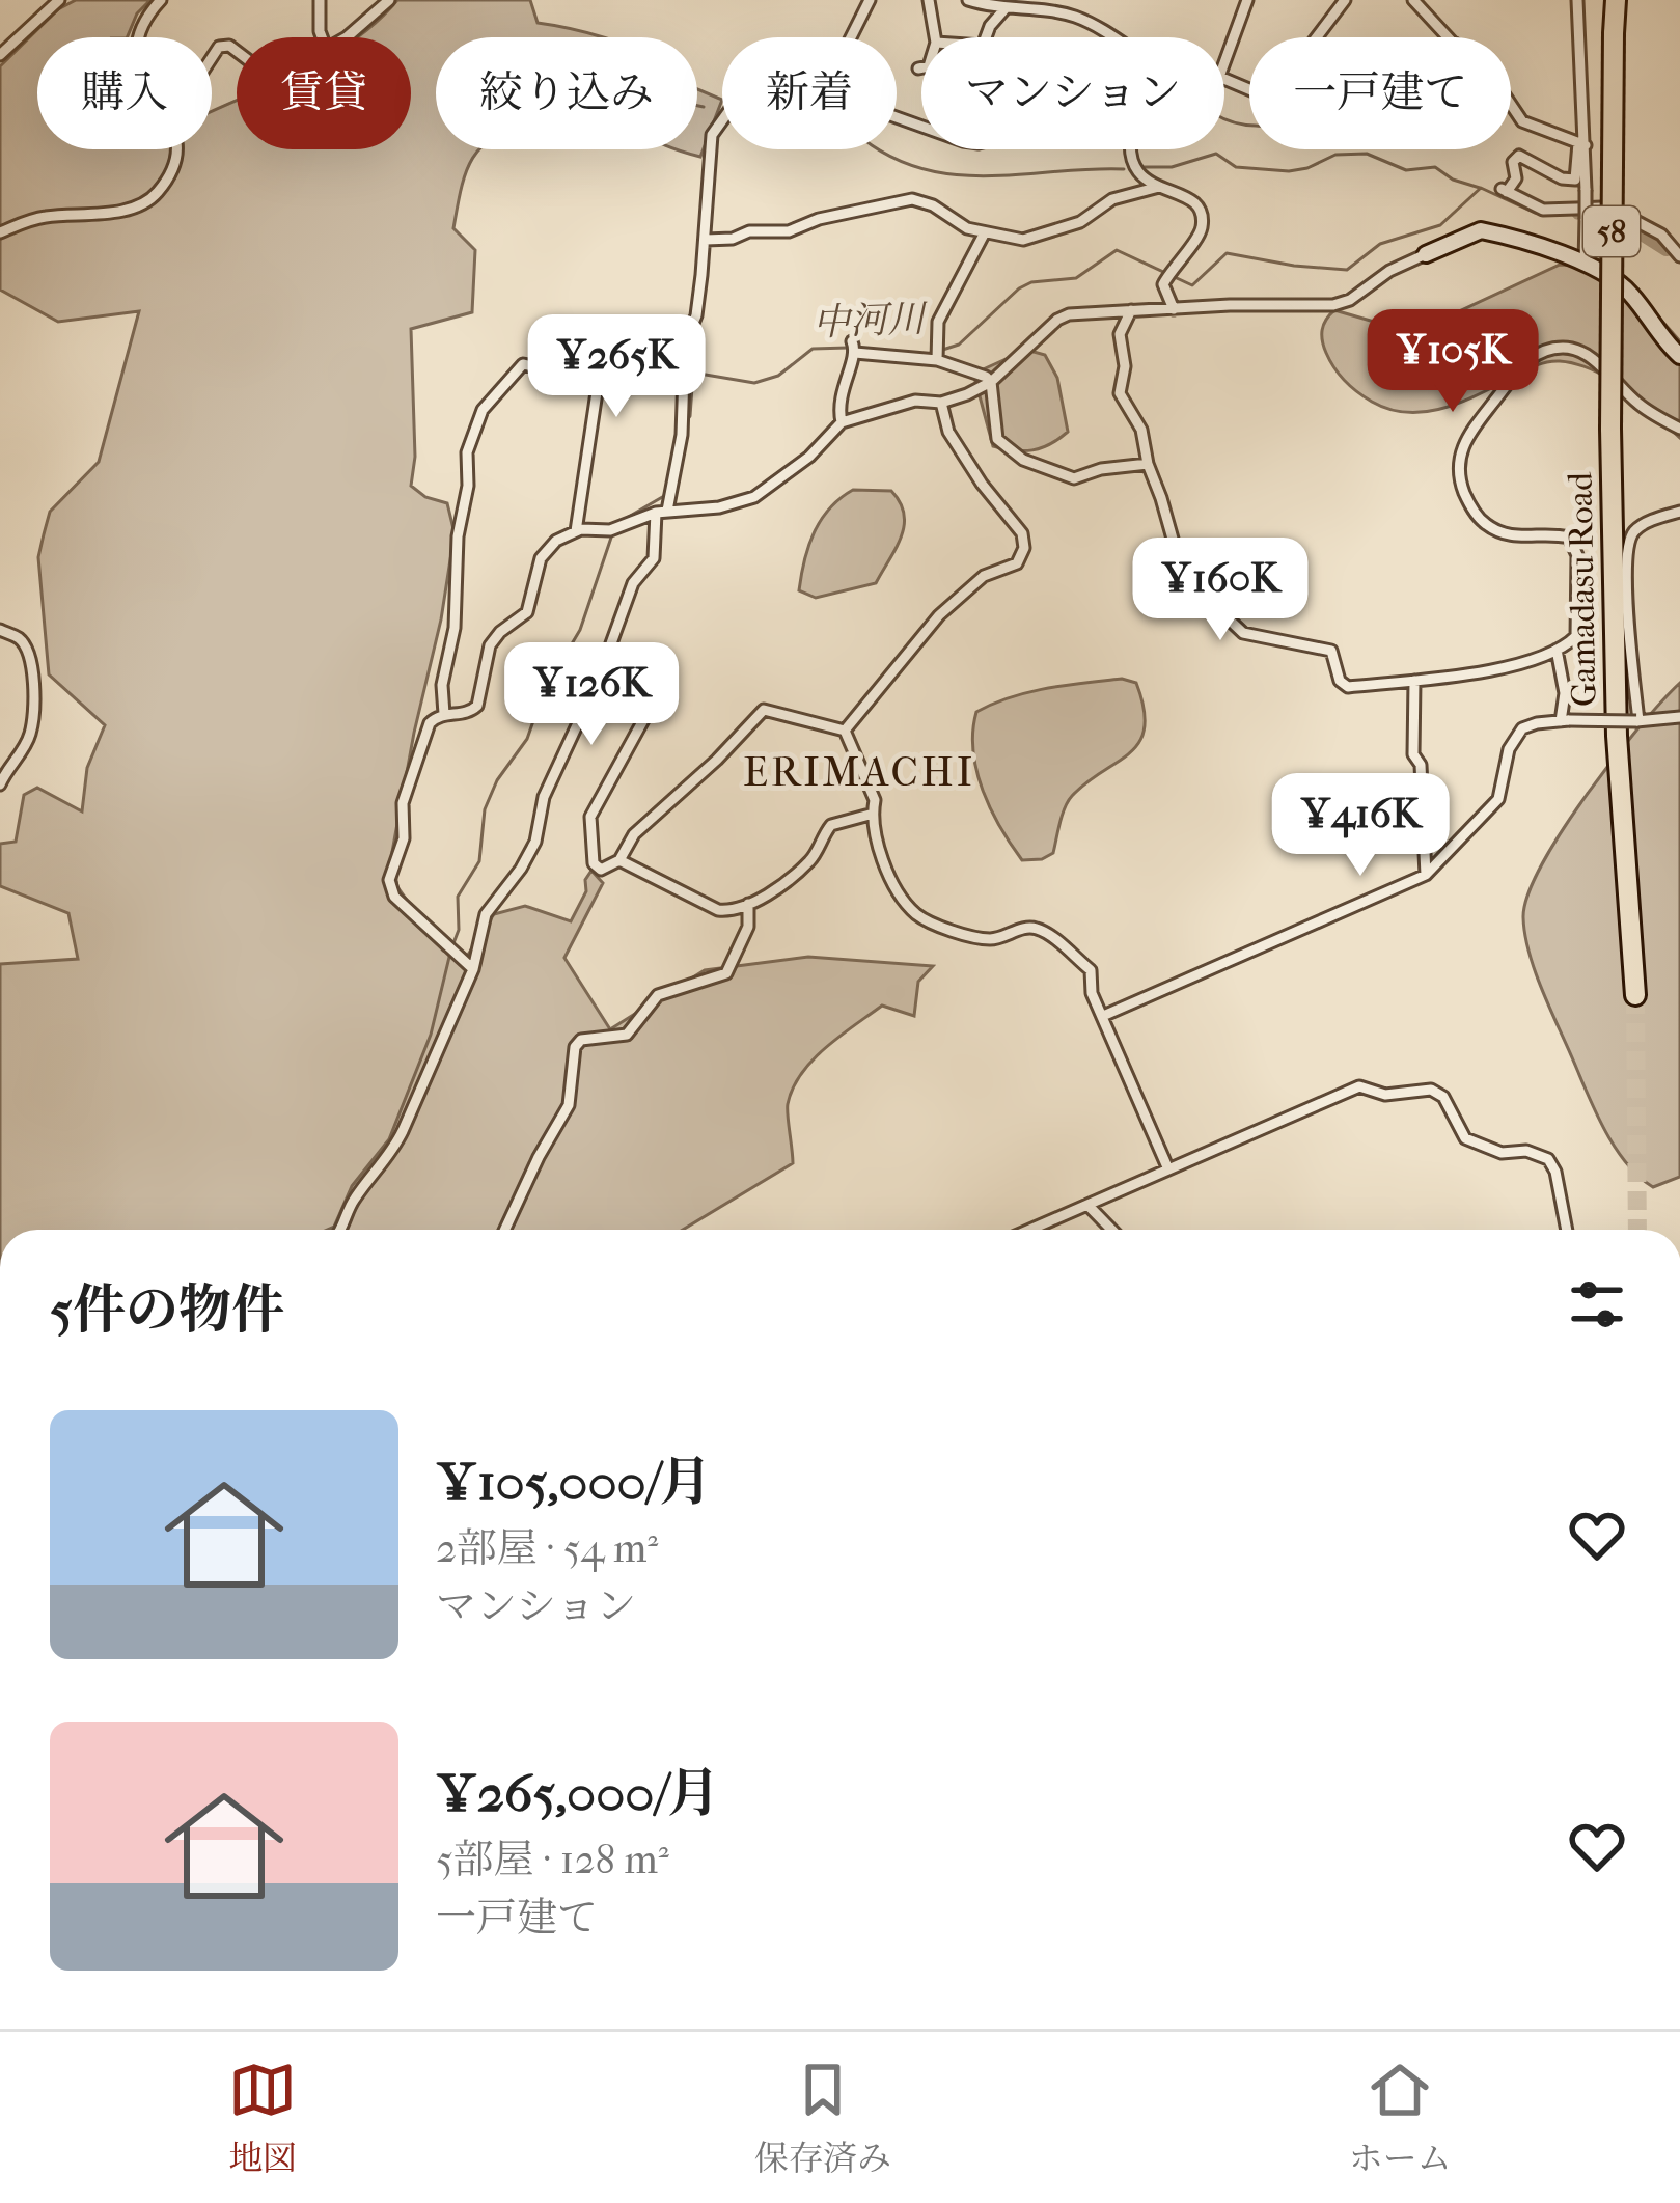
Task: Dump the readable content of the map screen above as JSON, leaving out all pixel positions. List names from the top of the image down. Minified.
{"streets":{"highway":["58","Gamadasu Road"]},"districts":["ERIMACHI"],"water":["中河川"],"page":{"chip":["購入","賃貸","絞り込み","新着","マンション","一戸建て"],"price":["¥105K","¥265K","¥160K","¥126K","¥416K"],"heading":"5件の物件","list":[{"name":"¥105,000/月","note":"2部屋 · 54 m² · マンション"},{"name":"¥265,000/月","note":"5部屋 · 128 m² · 一戸建て"}],"tabs":["地図","保存済み","ホーム"]}}
